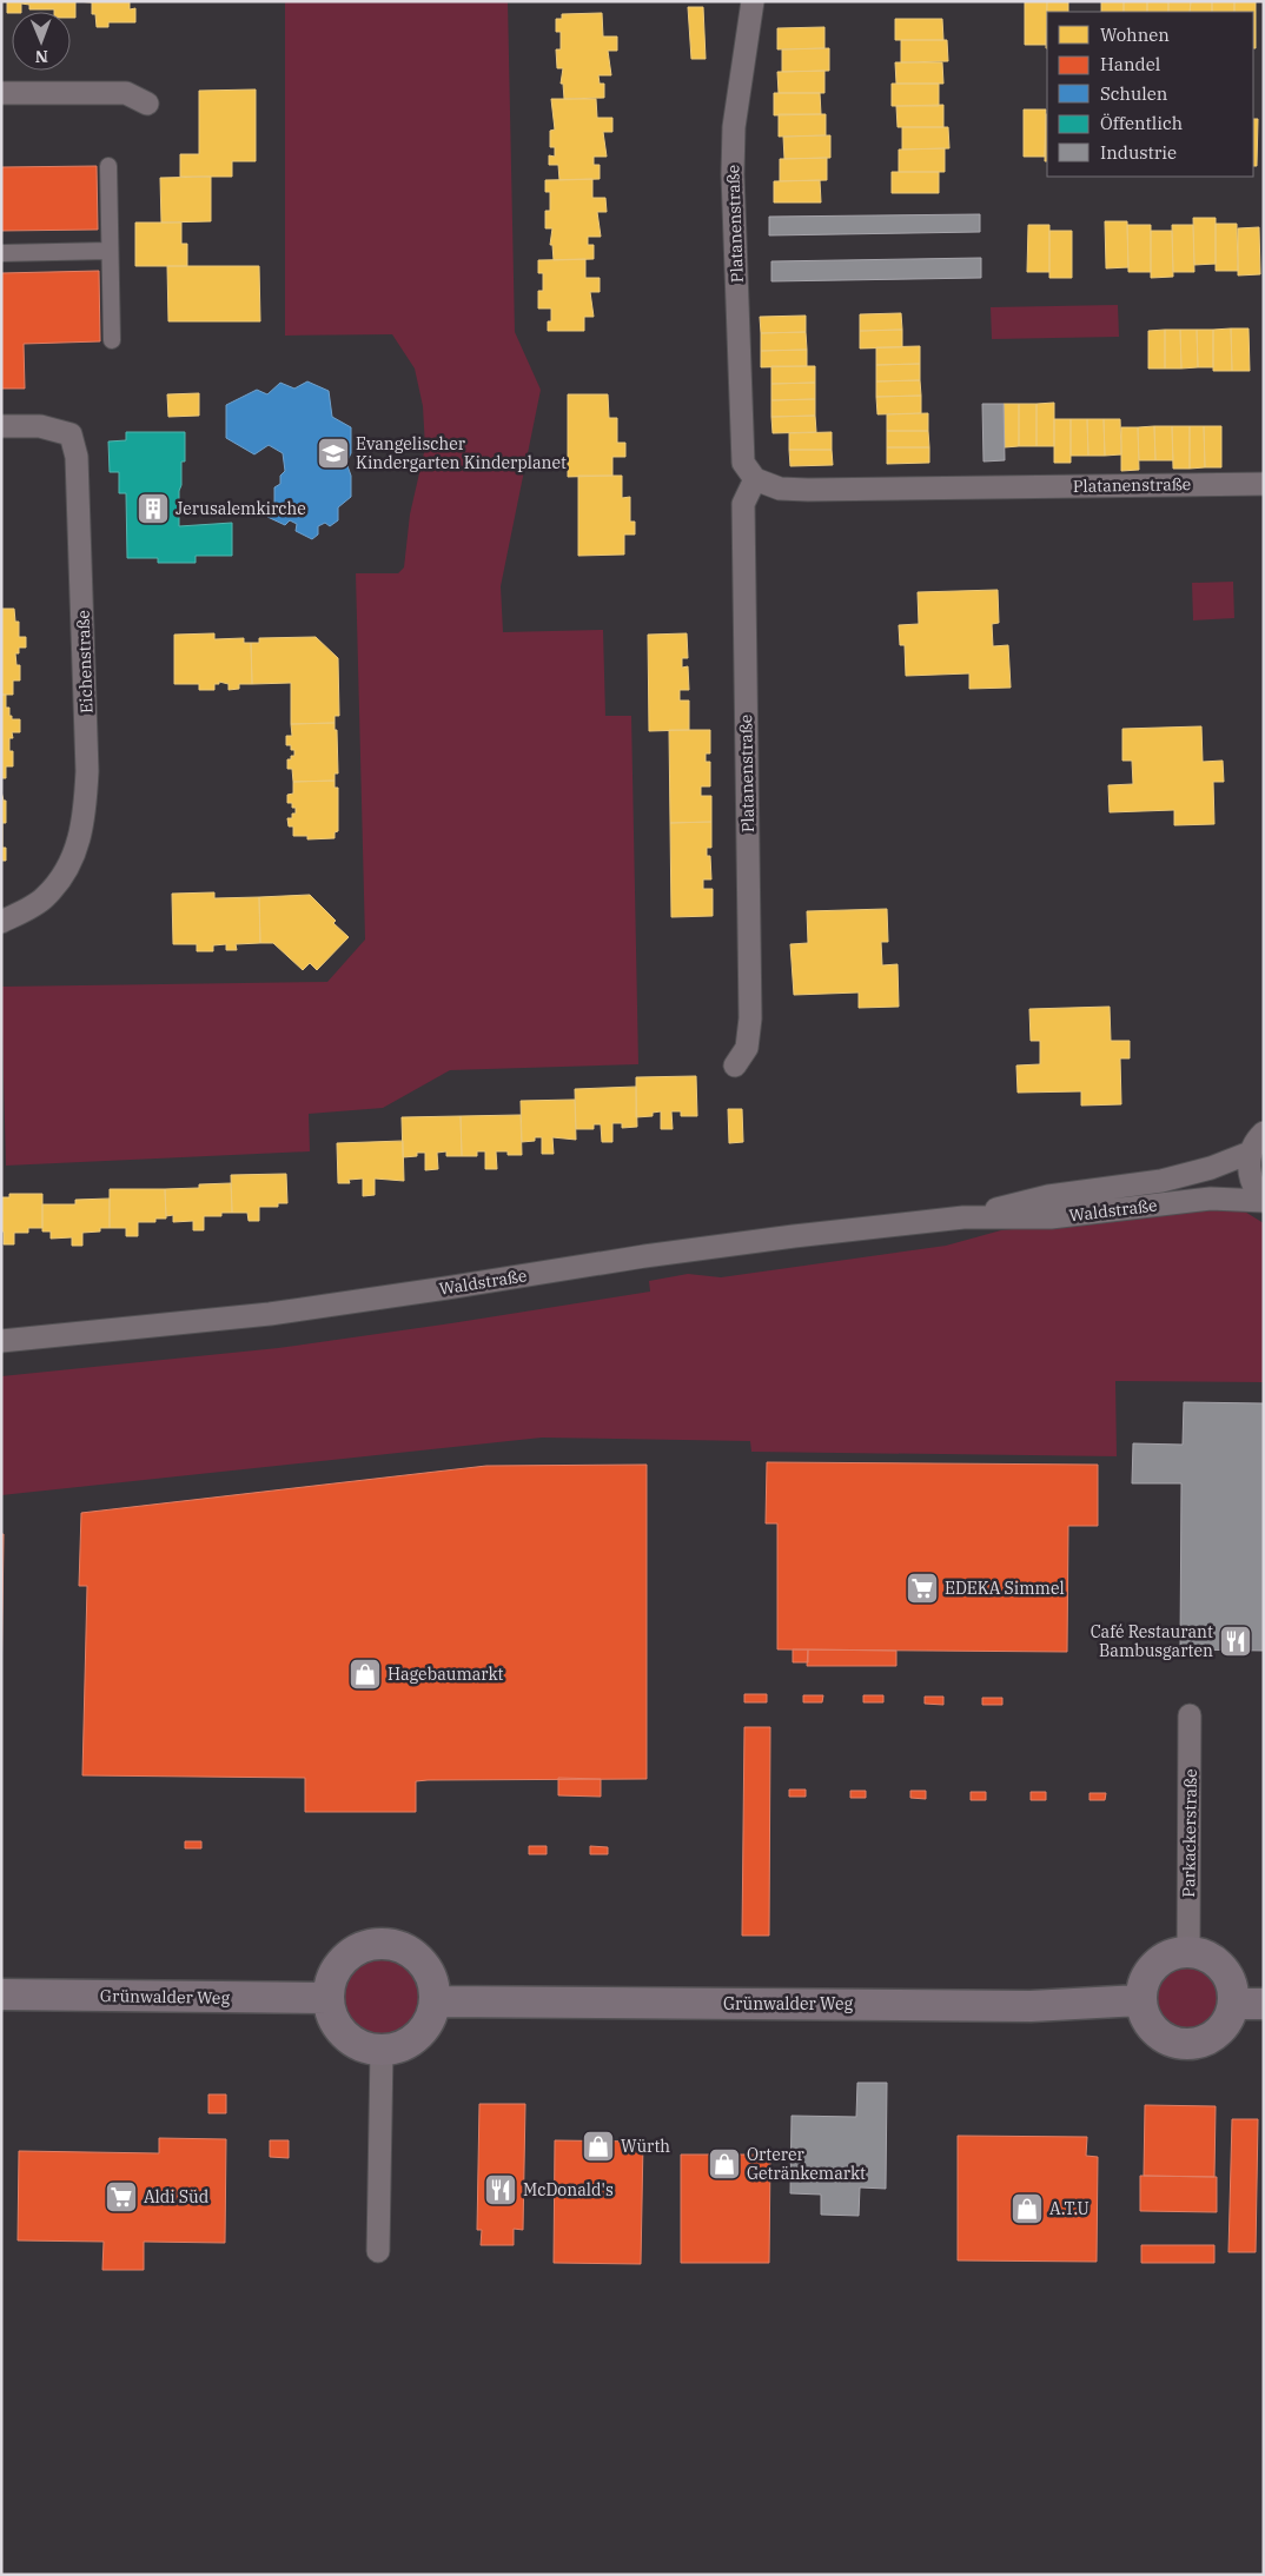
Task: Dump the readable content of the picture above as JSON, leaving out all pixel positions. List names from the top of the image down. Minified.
{"streets":{"main road":["Grünwalder Weg"],"street":["Platanenstraße","Eichenstraße","Waldstraße","Parkackerstraße"]},"crossings":[["Parkackerstraße","Grünwalder Weg"]],"places":{"school or university":["Evangelischer Kindergarten Kinderplanet"],"building":["Jerusalemkirche"],"supermarket":["EDEKA Simmel","Aldi Süd"],"restaurant":["Café Restaurant Bambusgarten","McDonald's"],"shop":["Hagebaumarkt","Würth","Orterer Getränkemarkt","A.T.U"]},"legend":["Wohnen","Handel","Schulen","Öffentlich","Industrie"],"north":"bottom"}
